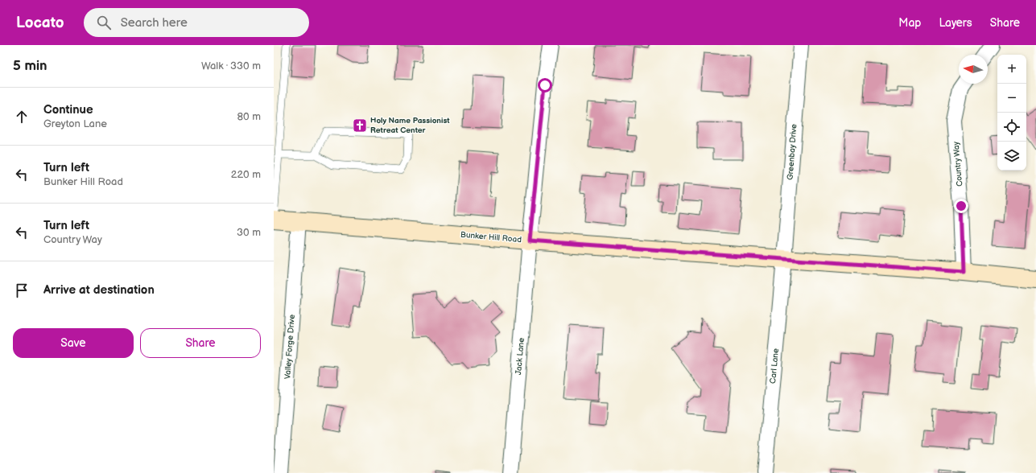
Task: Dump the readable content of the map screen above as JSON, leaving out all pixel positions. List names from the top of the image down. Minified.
{"streets":{"street":["Greenbay Drive","Country Way","Bunker Hill Road","Valley Forge Drive","Jack Lane","Carl Lane"]},"crossings":[["Greenbay Drive","Bunker Hill Road"],["Greenbay Drive","Carl Lane"],["Country Way","Bunker Hill Road"],["Bunker Hill Road","Valley Forge Drive"],["Bunker Hill Road","Jack Lane"],["Bunker Hill Road","Carl Lane"]],"places":{"church":["Holy Name Passionist Retreat Center"]},"north":"left","page":{"header":"Locato","search":"Search here","nav":["Map","Layers","Share"],"heading":["5 min","Walk · 330 m"],"map_buttons":["+","−"],"list":[["Continue","Greyton Lane","80 m"],["Turn left","Bunker Hill Road","220 m"],["Turn left","Country Way","30 m"],"Arrive at destination"],"buttons":["Save","Share"]}}
